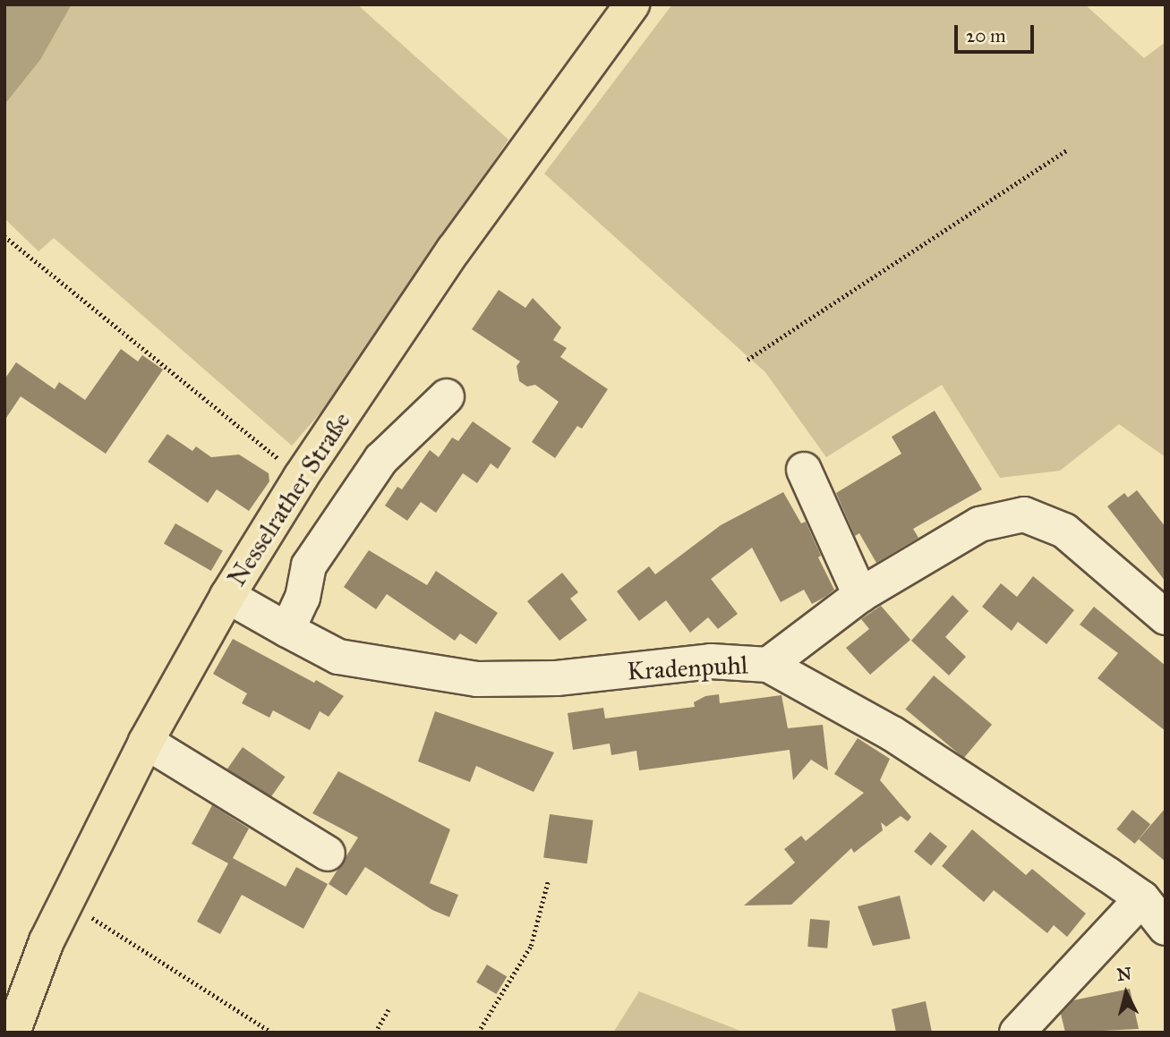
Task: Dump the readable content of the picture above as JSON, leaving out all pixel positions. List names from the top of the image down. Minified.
{"streets":{"main road":["Nesselrather Straße"],"street":["Kradenpuhl"]},"crossings":[["Nesselrather Straße","Kradenpuhl"]],"scale_bar":"20 m","north":"top"}
